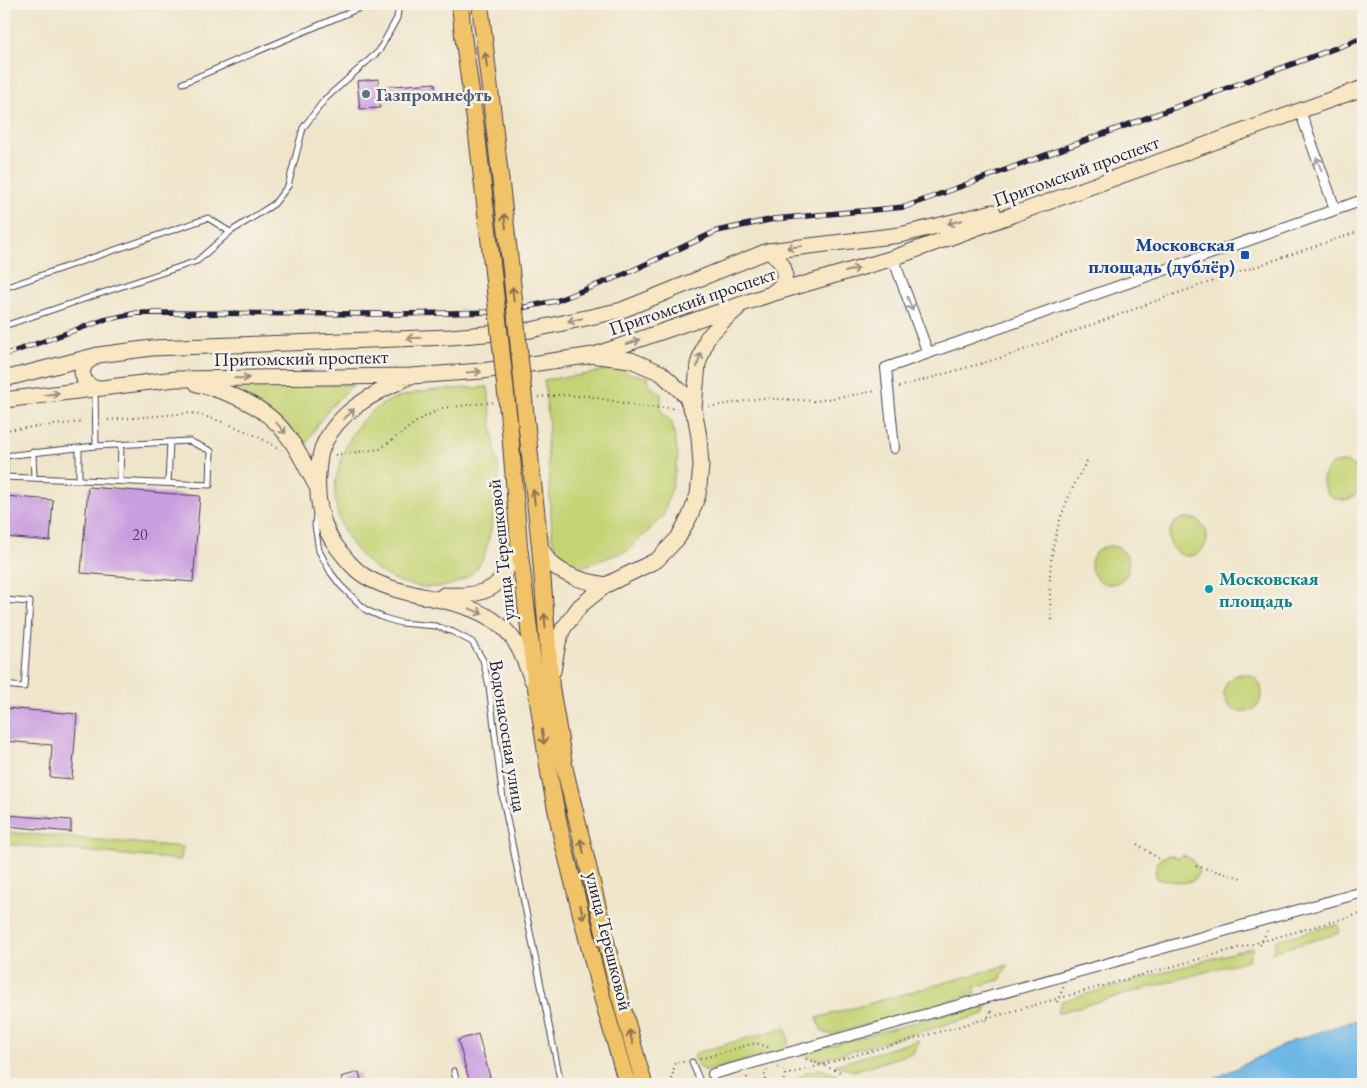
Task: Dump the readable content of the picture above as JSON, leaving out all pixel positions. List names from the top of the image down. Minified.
{"streets":{"main road":["Притомский проспект","улица Терешковой"],"lane":["Водонасосная улица"]},"places":{"other":["Газпромнефть","Московская площадь"],"transit":["Московская площадь (дублёр)"]},"house_numbers":["20"]}
